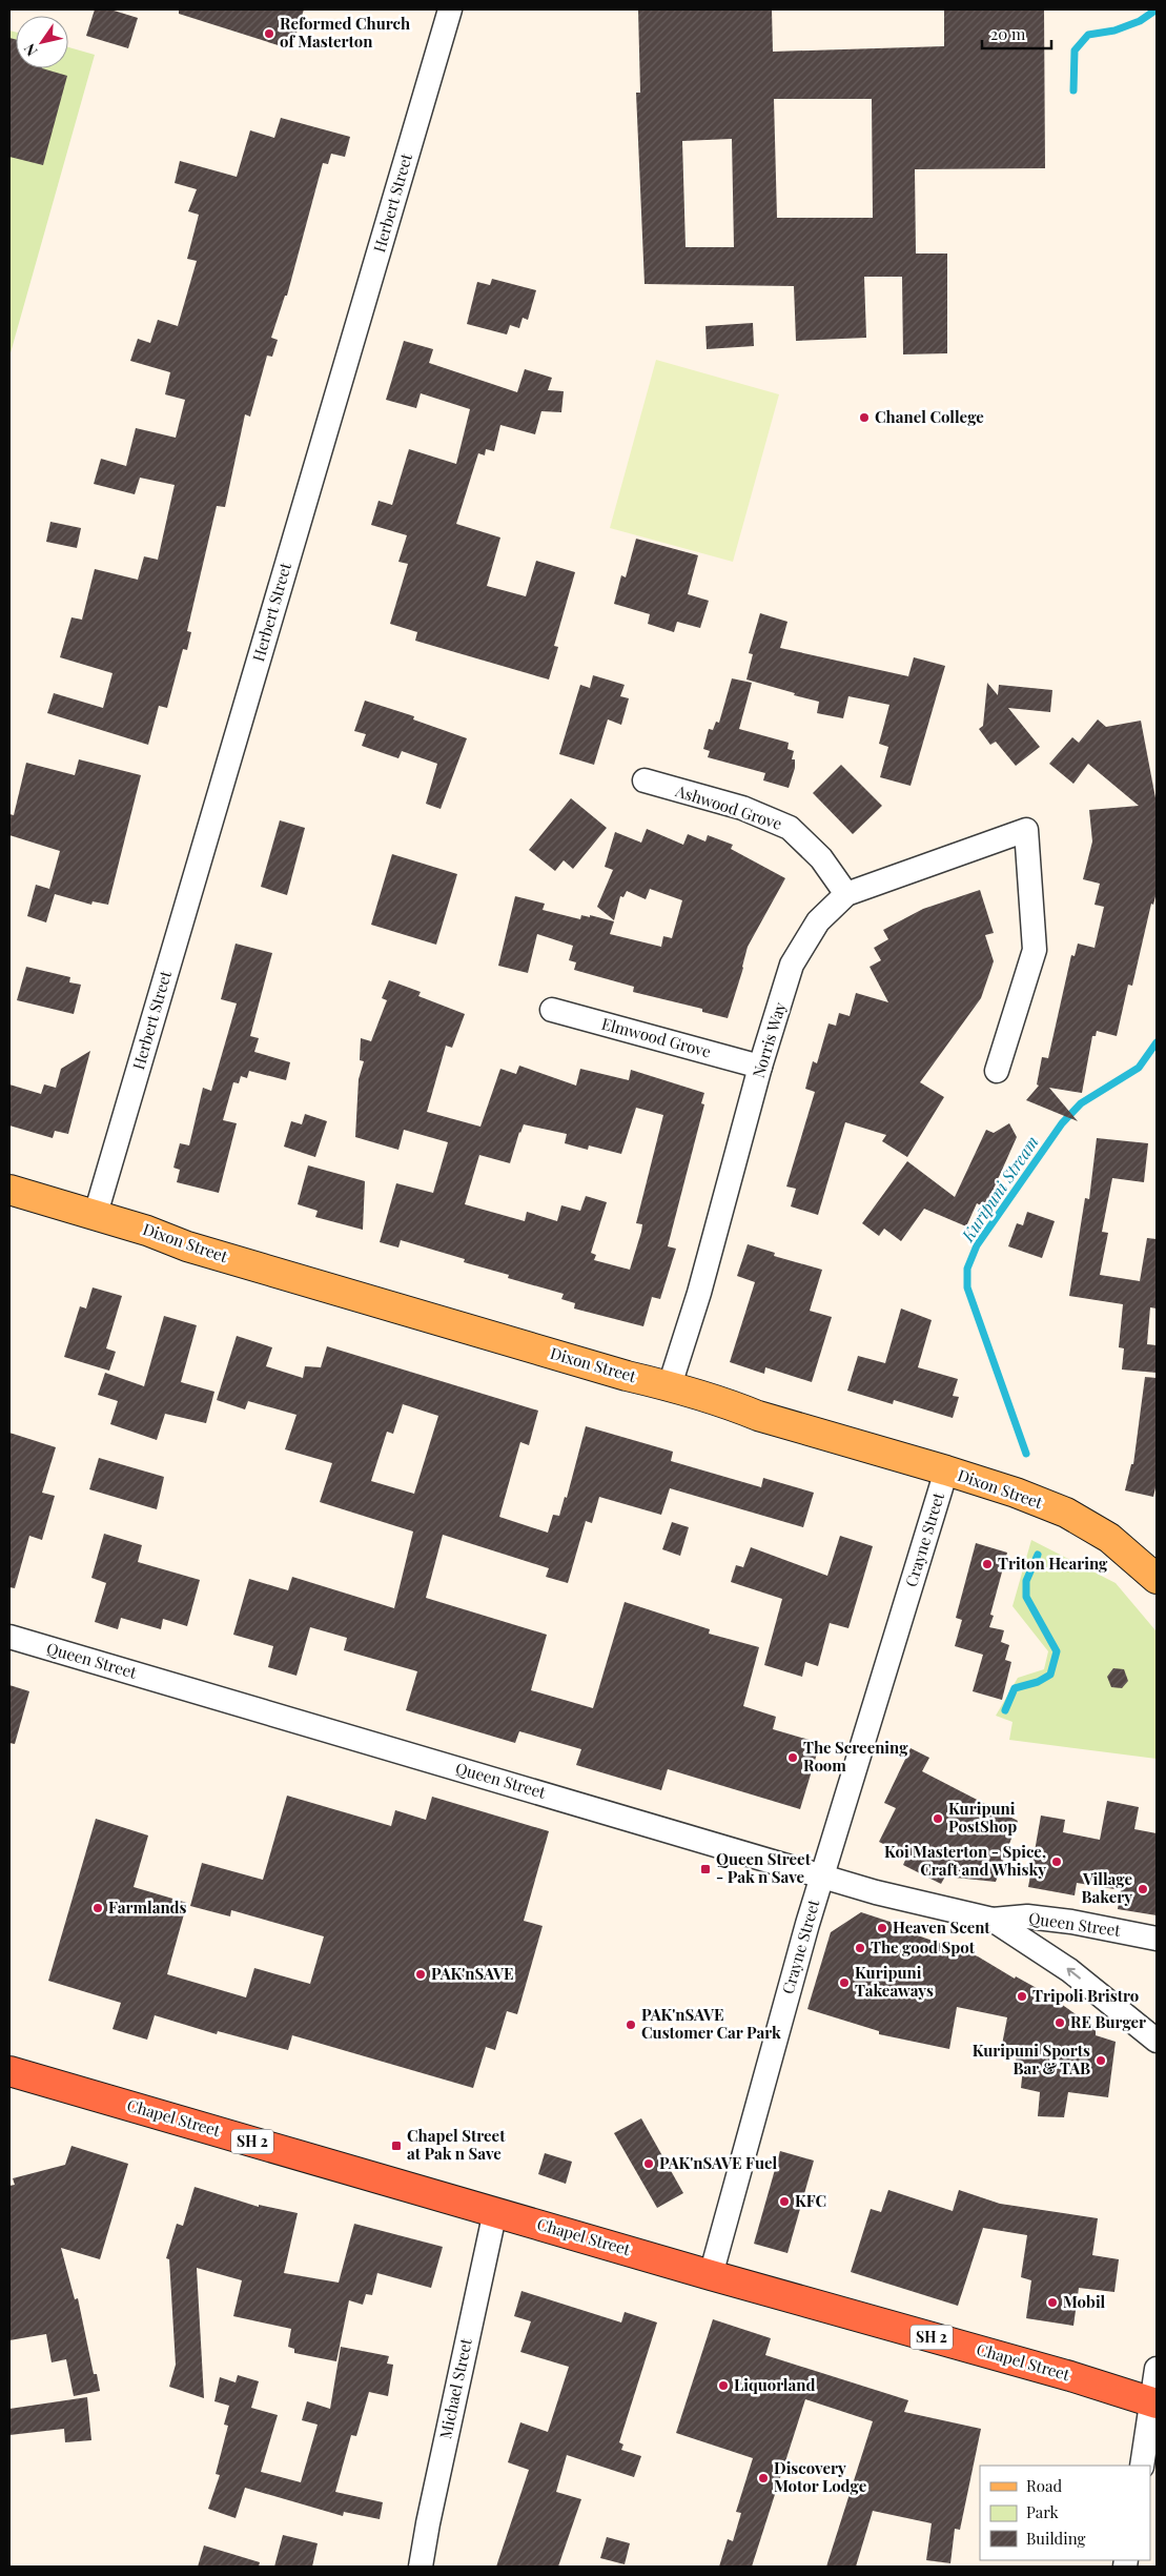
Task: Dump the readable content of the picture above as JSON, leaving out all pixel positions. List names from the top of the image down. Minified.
{"streets":{"highway":["Chapel Street","SH 2"],"main road":["Dixon Street"],"street":["Herbert Street","Ashwood Grove","Elmwood Grove","Norris Way","Crayne Street","Queen Street","Michael Street"]},"crossings":[["Herbert Street","Dixon Street"],["Ashwood Grove","Norris Way"],["Elmwood Grove","Norris Way"],["Norris Way","Dixon Street"],["Dixon Street","Crayne Street"],["Crayne Street","Queen Street"],["Crayne Street","Chapel Street"],["Chapel Street","Michael Street"]],"water":["Kurīpuni Stream"],"places":{"other":["Reformed Church of Masterton","Chanel College","Triton Hearing","The Screening Room","Kuripuni PostShop","Koi Masterton - Spice, Craft and Whisky","Village Bakery","Farmlands","Heaven Scent","The good Spot","PAK'nSAVE","Kuripuni Takeaways","Tripoli Bristro","RE Burger","PAK'nSAVE Customer Car Park","Kuripuni Sports Bar & TAB","PAK'nSAVE Fuel","KFC","Mobil","Liquorland","Discovery Motor Lodge"],"transit":["Queen Street - Pak n Save","Chapel Street at Pak n Save"]},"legend":["Road","Park","Building"],"scale_bar":"20 m","north":"bottom left"}
